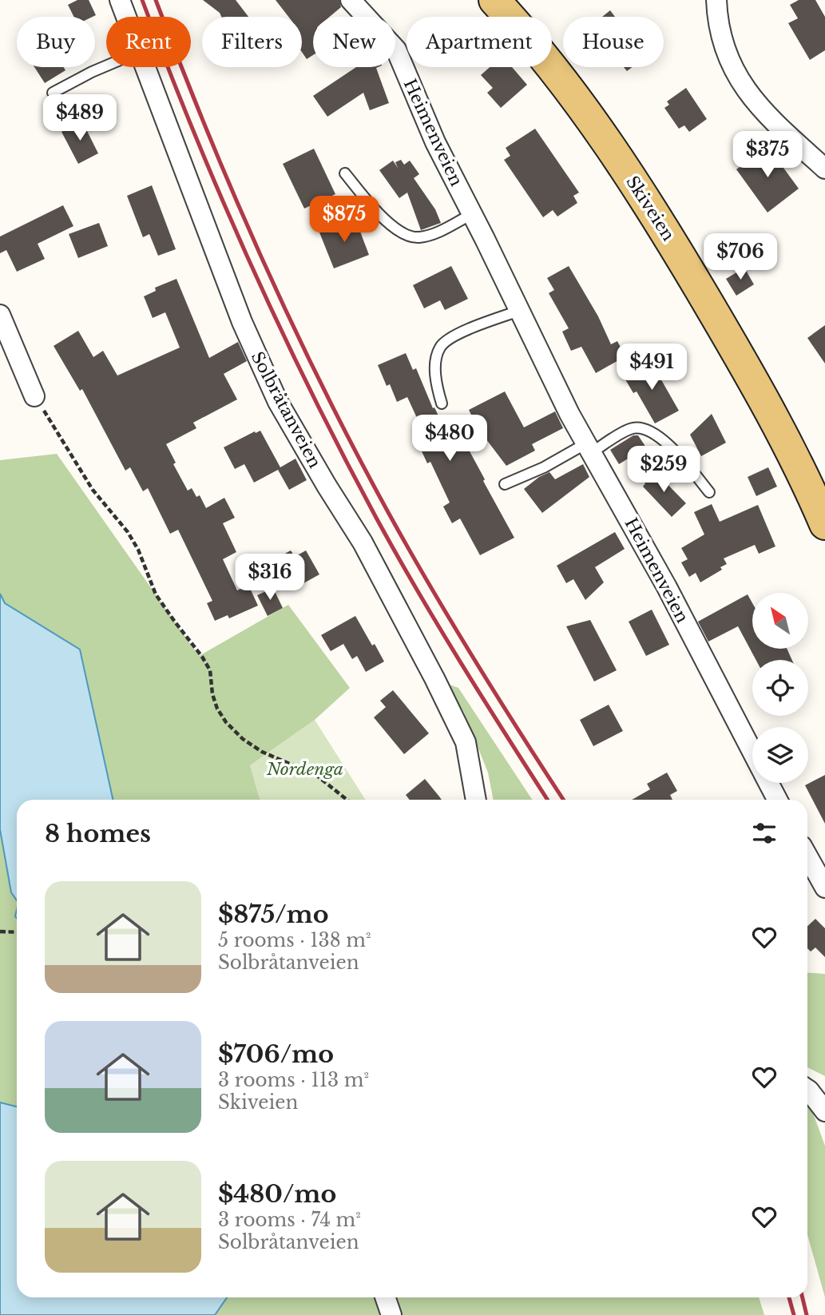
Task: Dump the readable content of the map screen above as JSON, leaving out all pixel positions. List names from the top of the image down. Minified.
{"streets":{"main road":["Skiveien"],"street":["Heimenveien","Solbråtanveien"]},"parks":["Nordenga"],"north":"top left","page":{"chip":["Buy","Rent","Filters","New","Apartment","House"],"price":["$489","$375","$875","$706","$491","$480","$259","$316"],"heading":"8 homes","list":[{"name":"$875/mo","note":"5 rooms · 138 m² · Solbråtanveien"},{"name":"$706/mo","note":"3 rooms · 113 m² · Skiveien"},{"name":"$480/mo","note":"3 rooms · 74 m² · Solbråtanveien"}]}}
